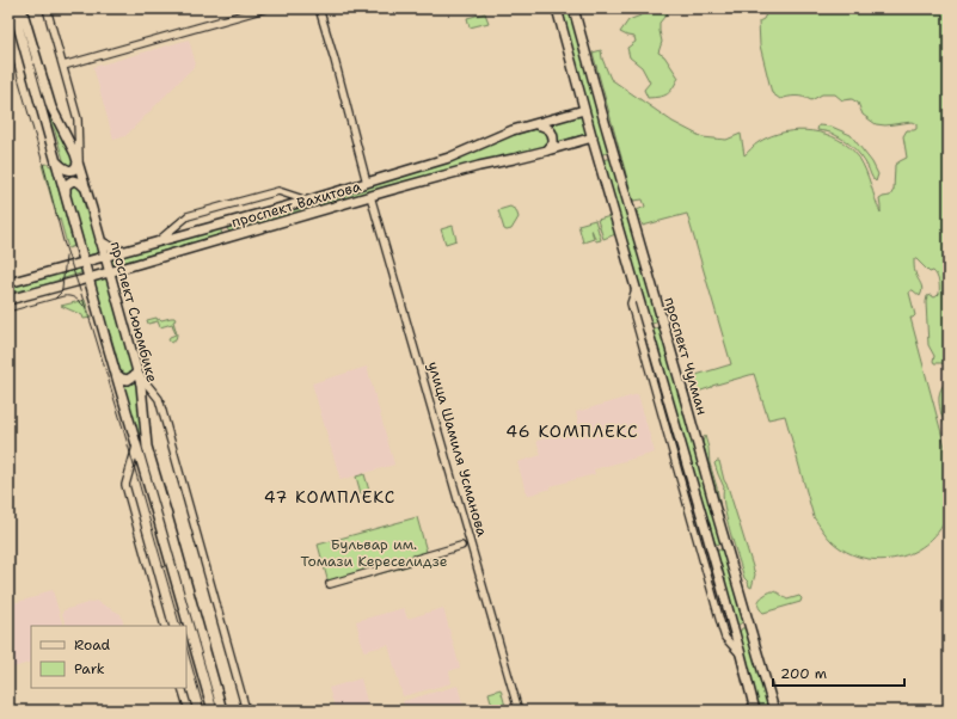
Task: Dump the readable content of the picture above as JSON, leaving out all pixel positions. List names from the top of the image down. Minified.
{"streets":{"main road":["проспект Вахитова","проспект Сююмбике","проспект Чулман"],"street":["улица Шамиля Усманова"]},"crossings":[["проспект Вахитова","проспект Сююмбике"],["проспект Вахитова","проспект Чулман"],["проспект Вахитова","улица Шамиля Усманова"]],"districts":["46 КОМПЛЕКС","47 КОМПЛЕКС"],"parks":["Бульвар им. Томази Кереселидзе"],"legend":["Road","Park"],"scale_bar":"200 m"}
